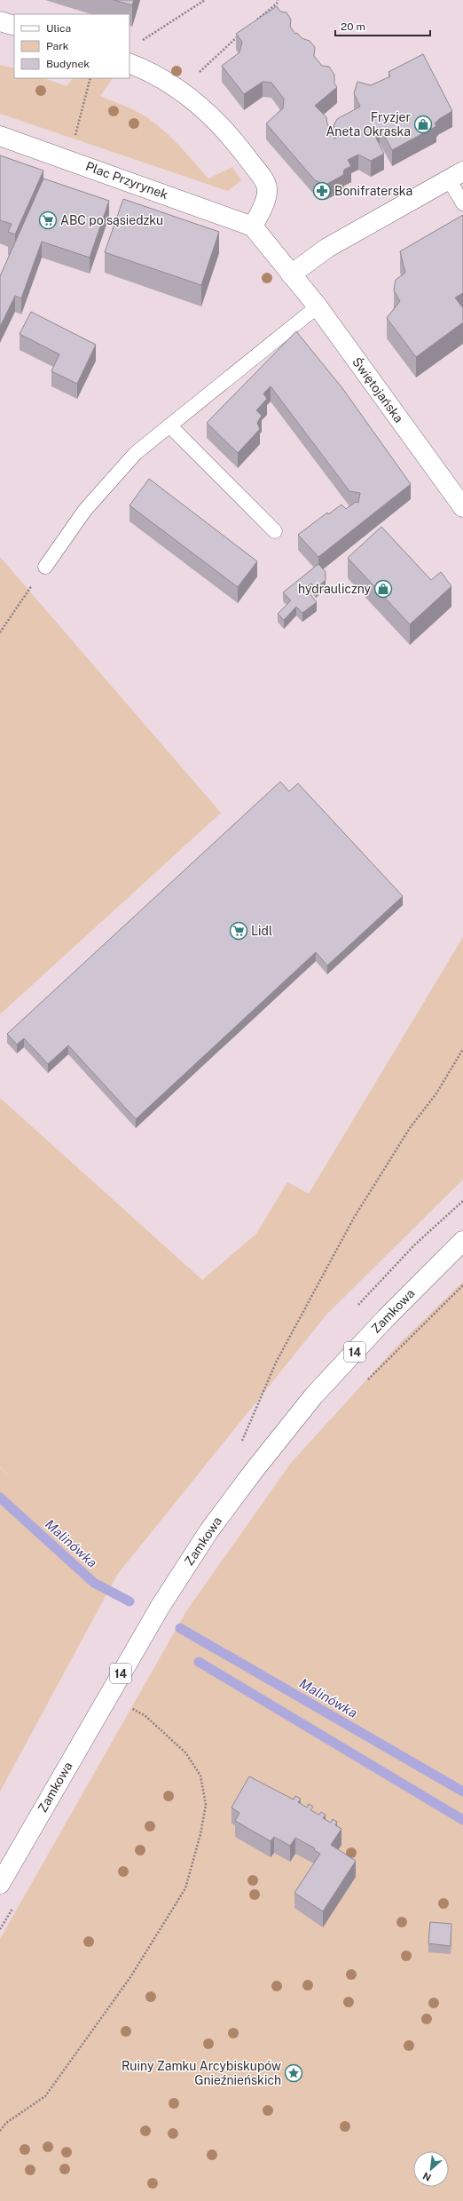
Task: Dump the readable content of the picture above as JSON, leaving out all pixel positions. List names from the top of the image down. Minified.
{"streets":{"street":["Plac Przyrynek","Świętojańska","Zamkowa","14"]},"water":["Malinówka"],"places":{"shop":["Fryzjer Aneta Okraska","hydrauliczny"],"pharmacy":["Bonifraterska"],"supermarket":["ABC po sąsiedzku","Lidl"],"place":["Ruiny Zamku Arcybiskupów Gnieźnieńskich"]},"legend":["Ulica","Park","Budynek"],"scale_bar":"20 m","north":"bottom left"}
